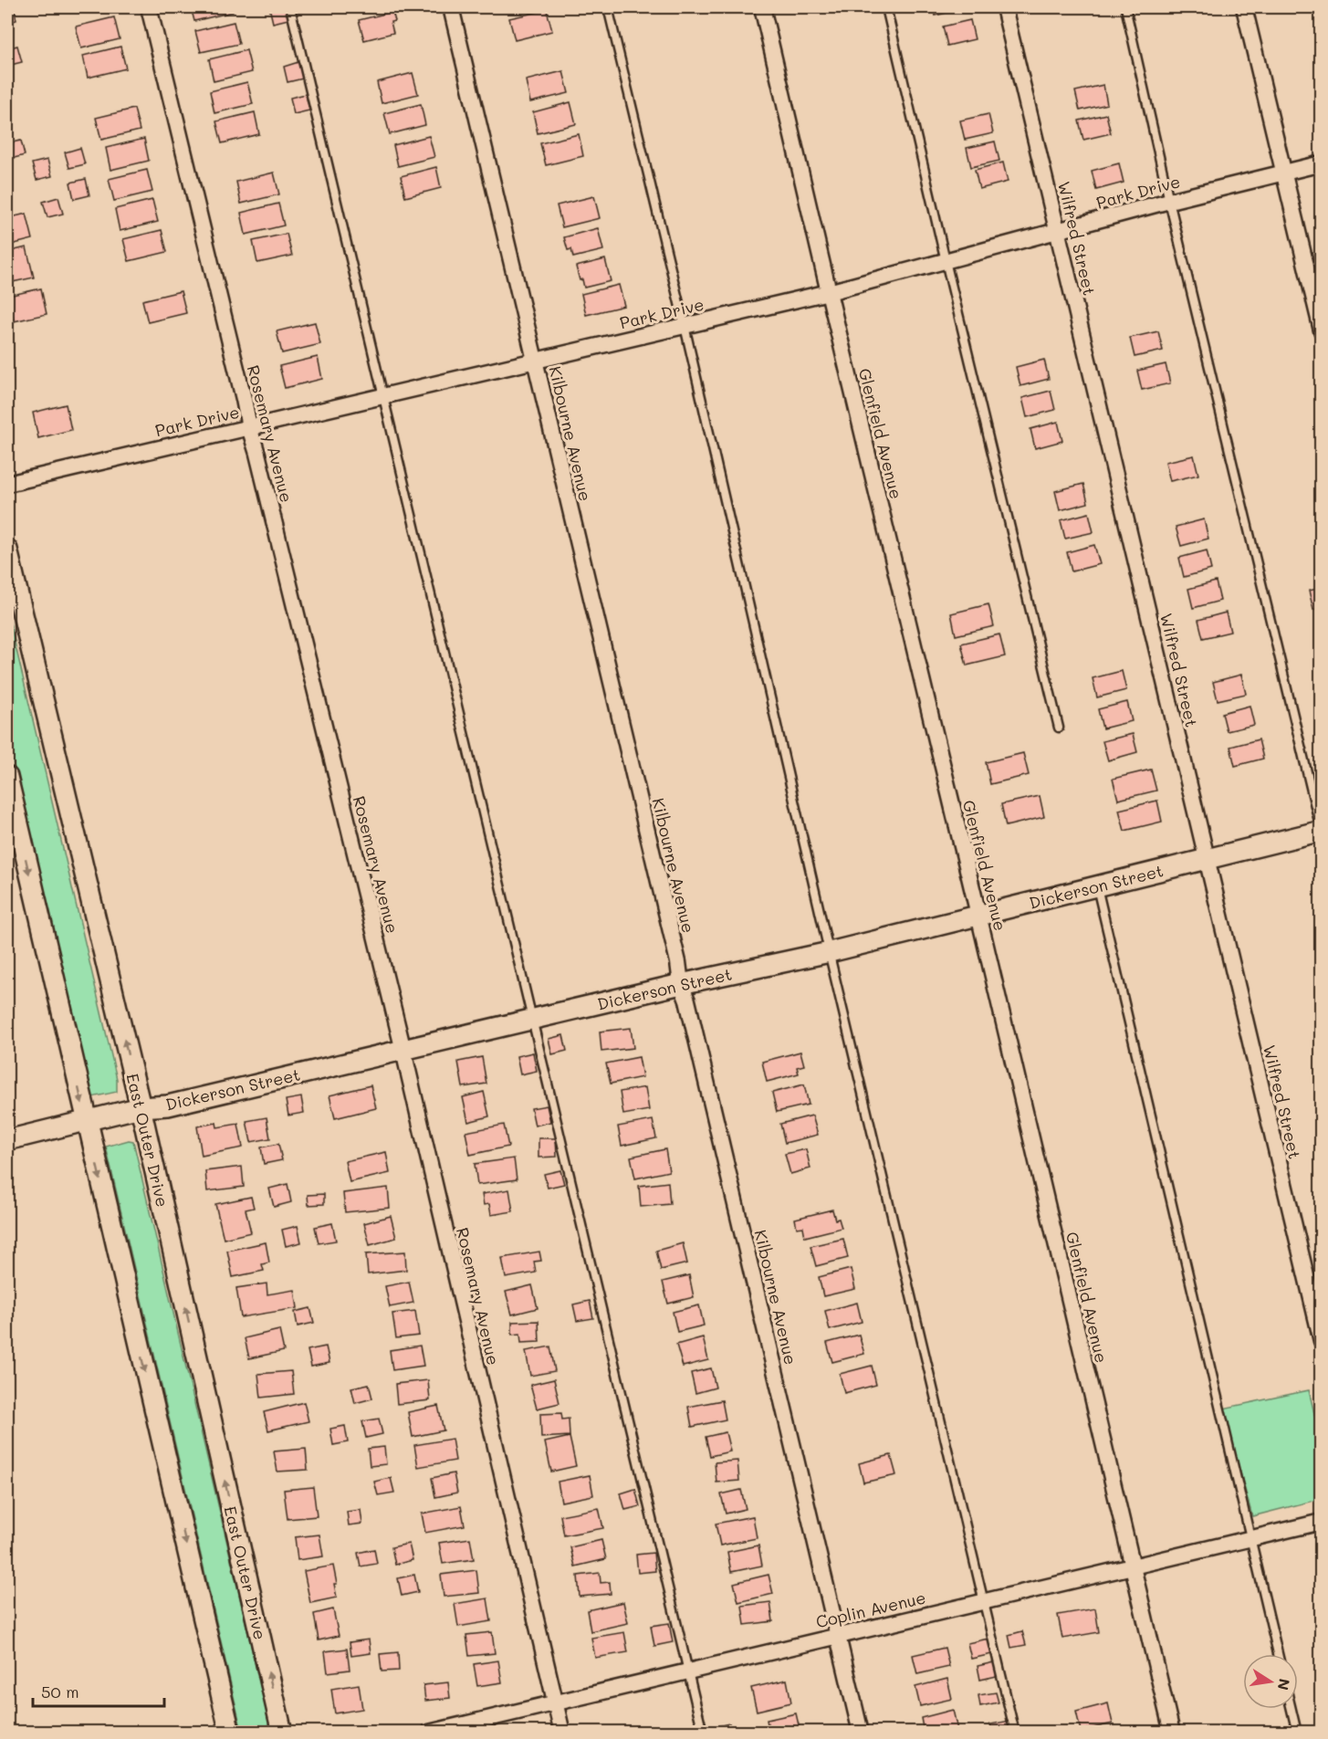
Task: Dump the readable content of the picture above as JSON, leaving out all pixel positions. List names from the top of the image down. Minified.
{"streets":{"street":["Park Drive","Wilfred Street","Rosemary Avenue","Kilbourne Avenue","Glenfield Avenue","Dickerson Street","East Outer Drive","Coplin Avenue"]},"crossings":[["Park Drive","Wilfred Street"],["Park Drive","Rosemary Avenue"],["Park Drive","Kilbourne Avenue"],["Park Drive","Glenfield Avenue"],["Wilfred Street","Dickerson Street"],["Rosemary Avenue","Dickerson Street"],["Rosemary Avenue","Coplin Avenue"],["Kilbourne Avenue","Dickerson Street"],["Kilbourne Avenue","Coplin Avenue"],["Glenfield Avenue","Dickerson Street"],["Glenfield Avenue","Coplin Avenue"],["Dickerson Street","East Outer Drive"]],"scale_bar":"50 m","north":"right"}
